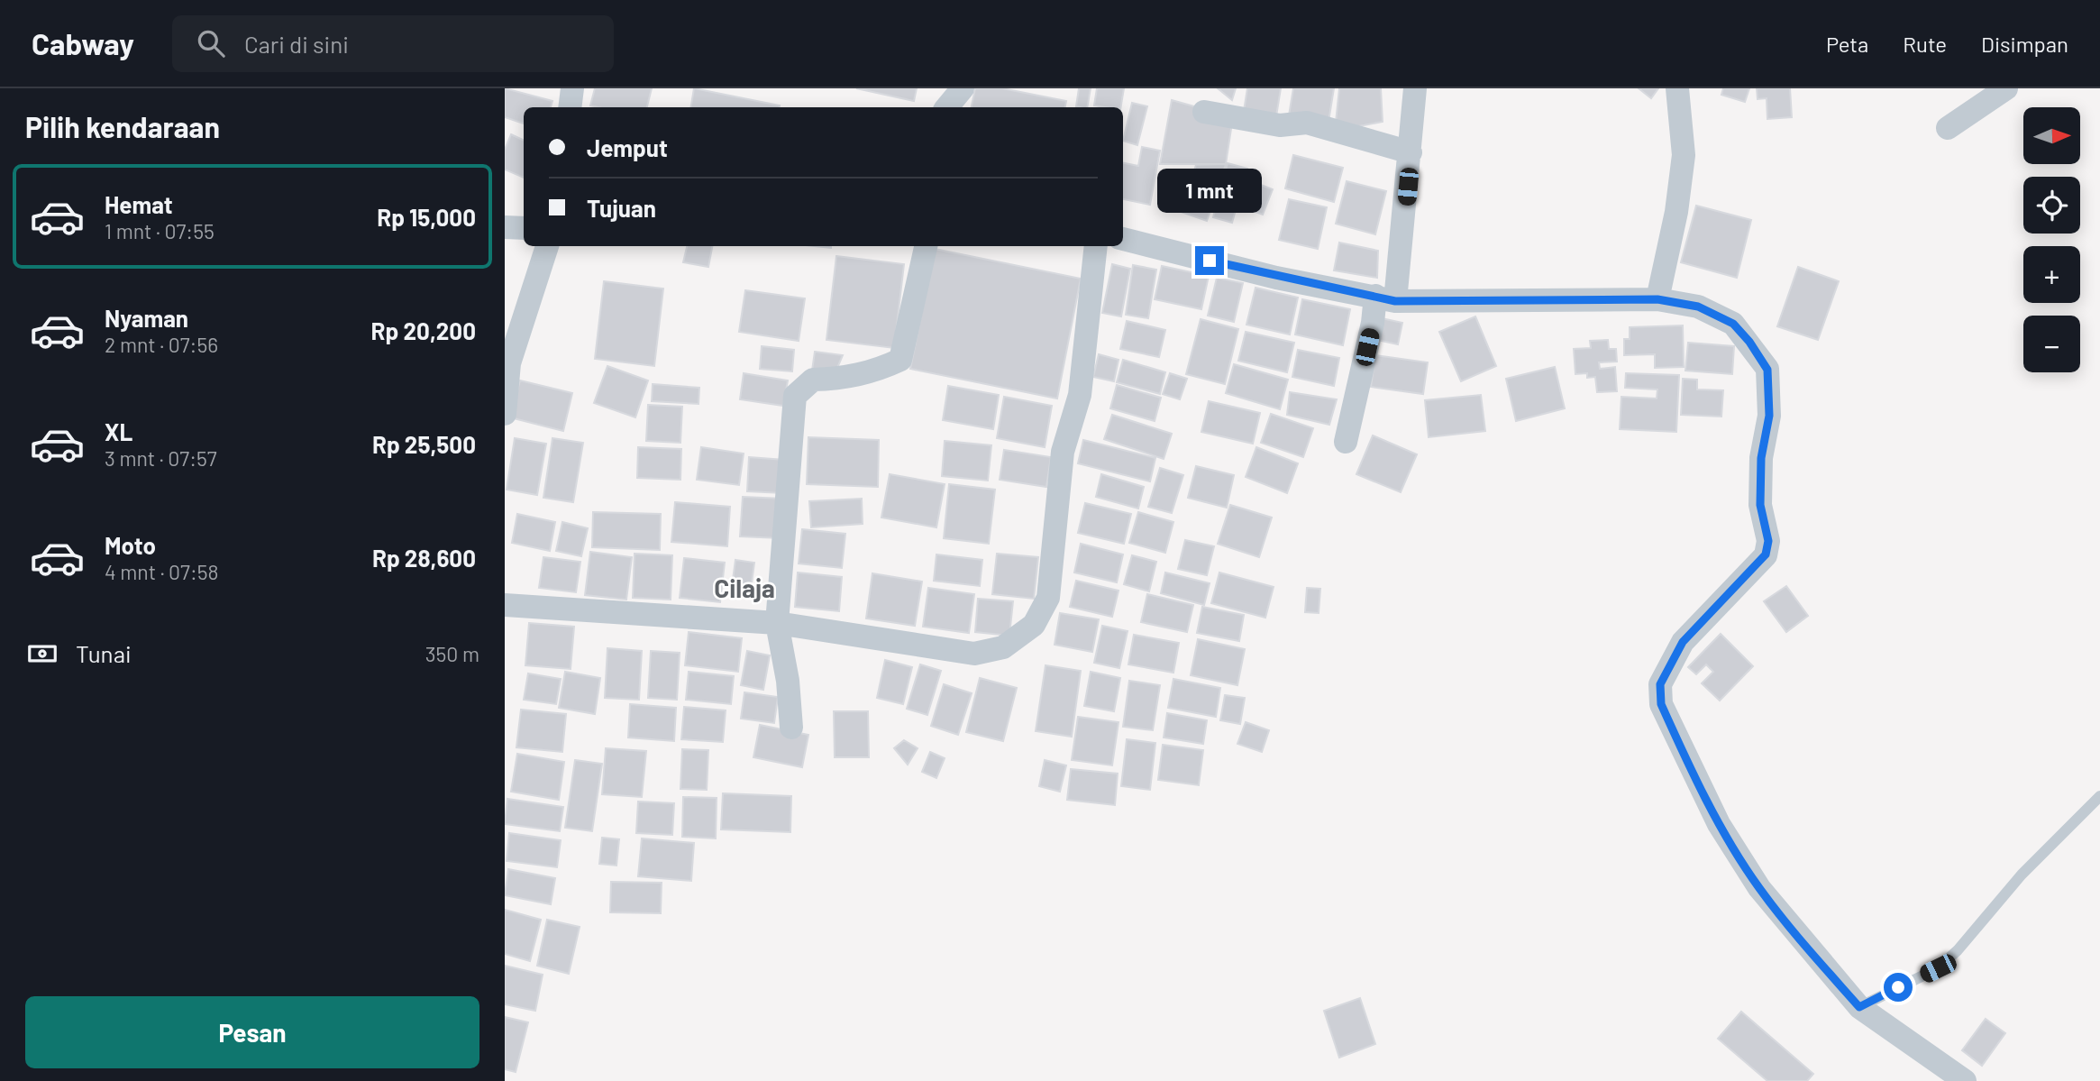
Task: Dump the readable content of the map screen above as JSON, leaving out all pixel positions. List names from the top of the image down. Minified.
{"districts":["Cilaja"],"north":"right","page":{"header":"Cabway","search":"Cari di sini","nav":["Peta","Rute","Disimpan"],"heading":"Pilih kendaraan","map_buttons":["+","−"],"banner":["Jemput","Tujuan"],"list":[{"name":"Hemat","note":"1 mnt · 07:55","value":"Rp 15,000"},{"name":"Nyaman","note":"2 mnt · 07:56","value":"Rp 20,200"},{"name":"XL","note":"3 mnt · 07:57","value":"Rp 25,500"},{"name":"Moto","note":"4 mnt · 07:58","value":"Rp 28,600"}],"bubble":"1 mnt","pay":["Tunai","350 m"],"buttons":"Pesan"}}
